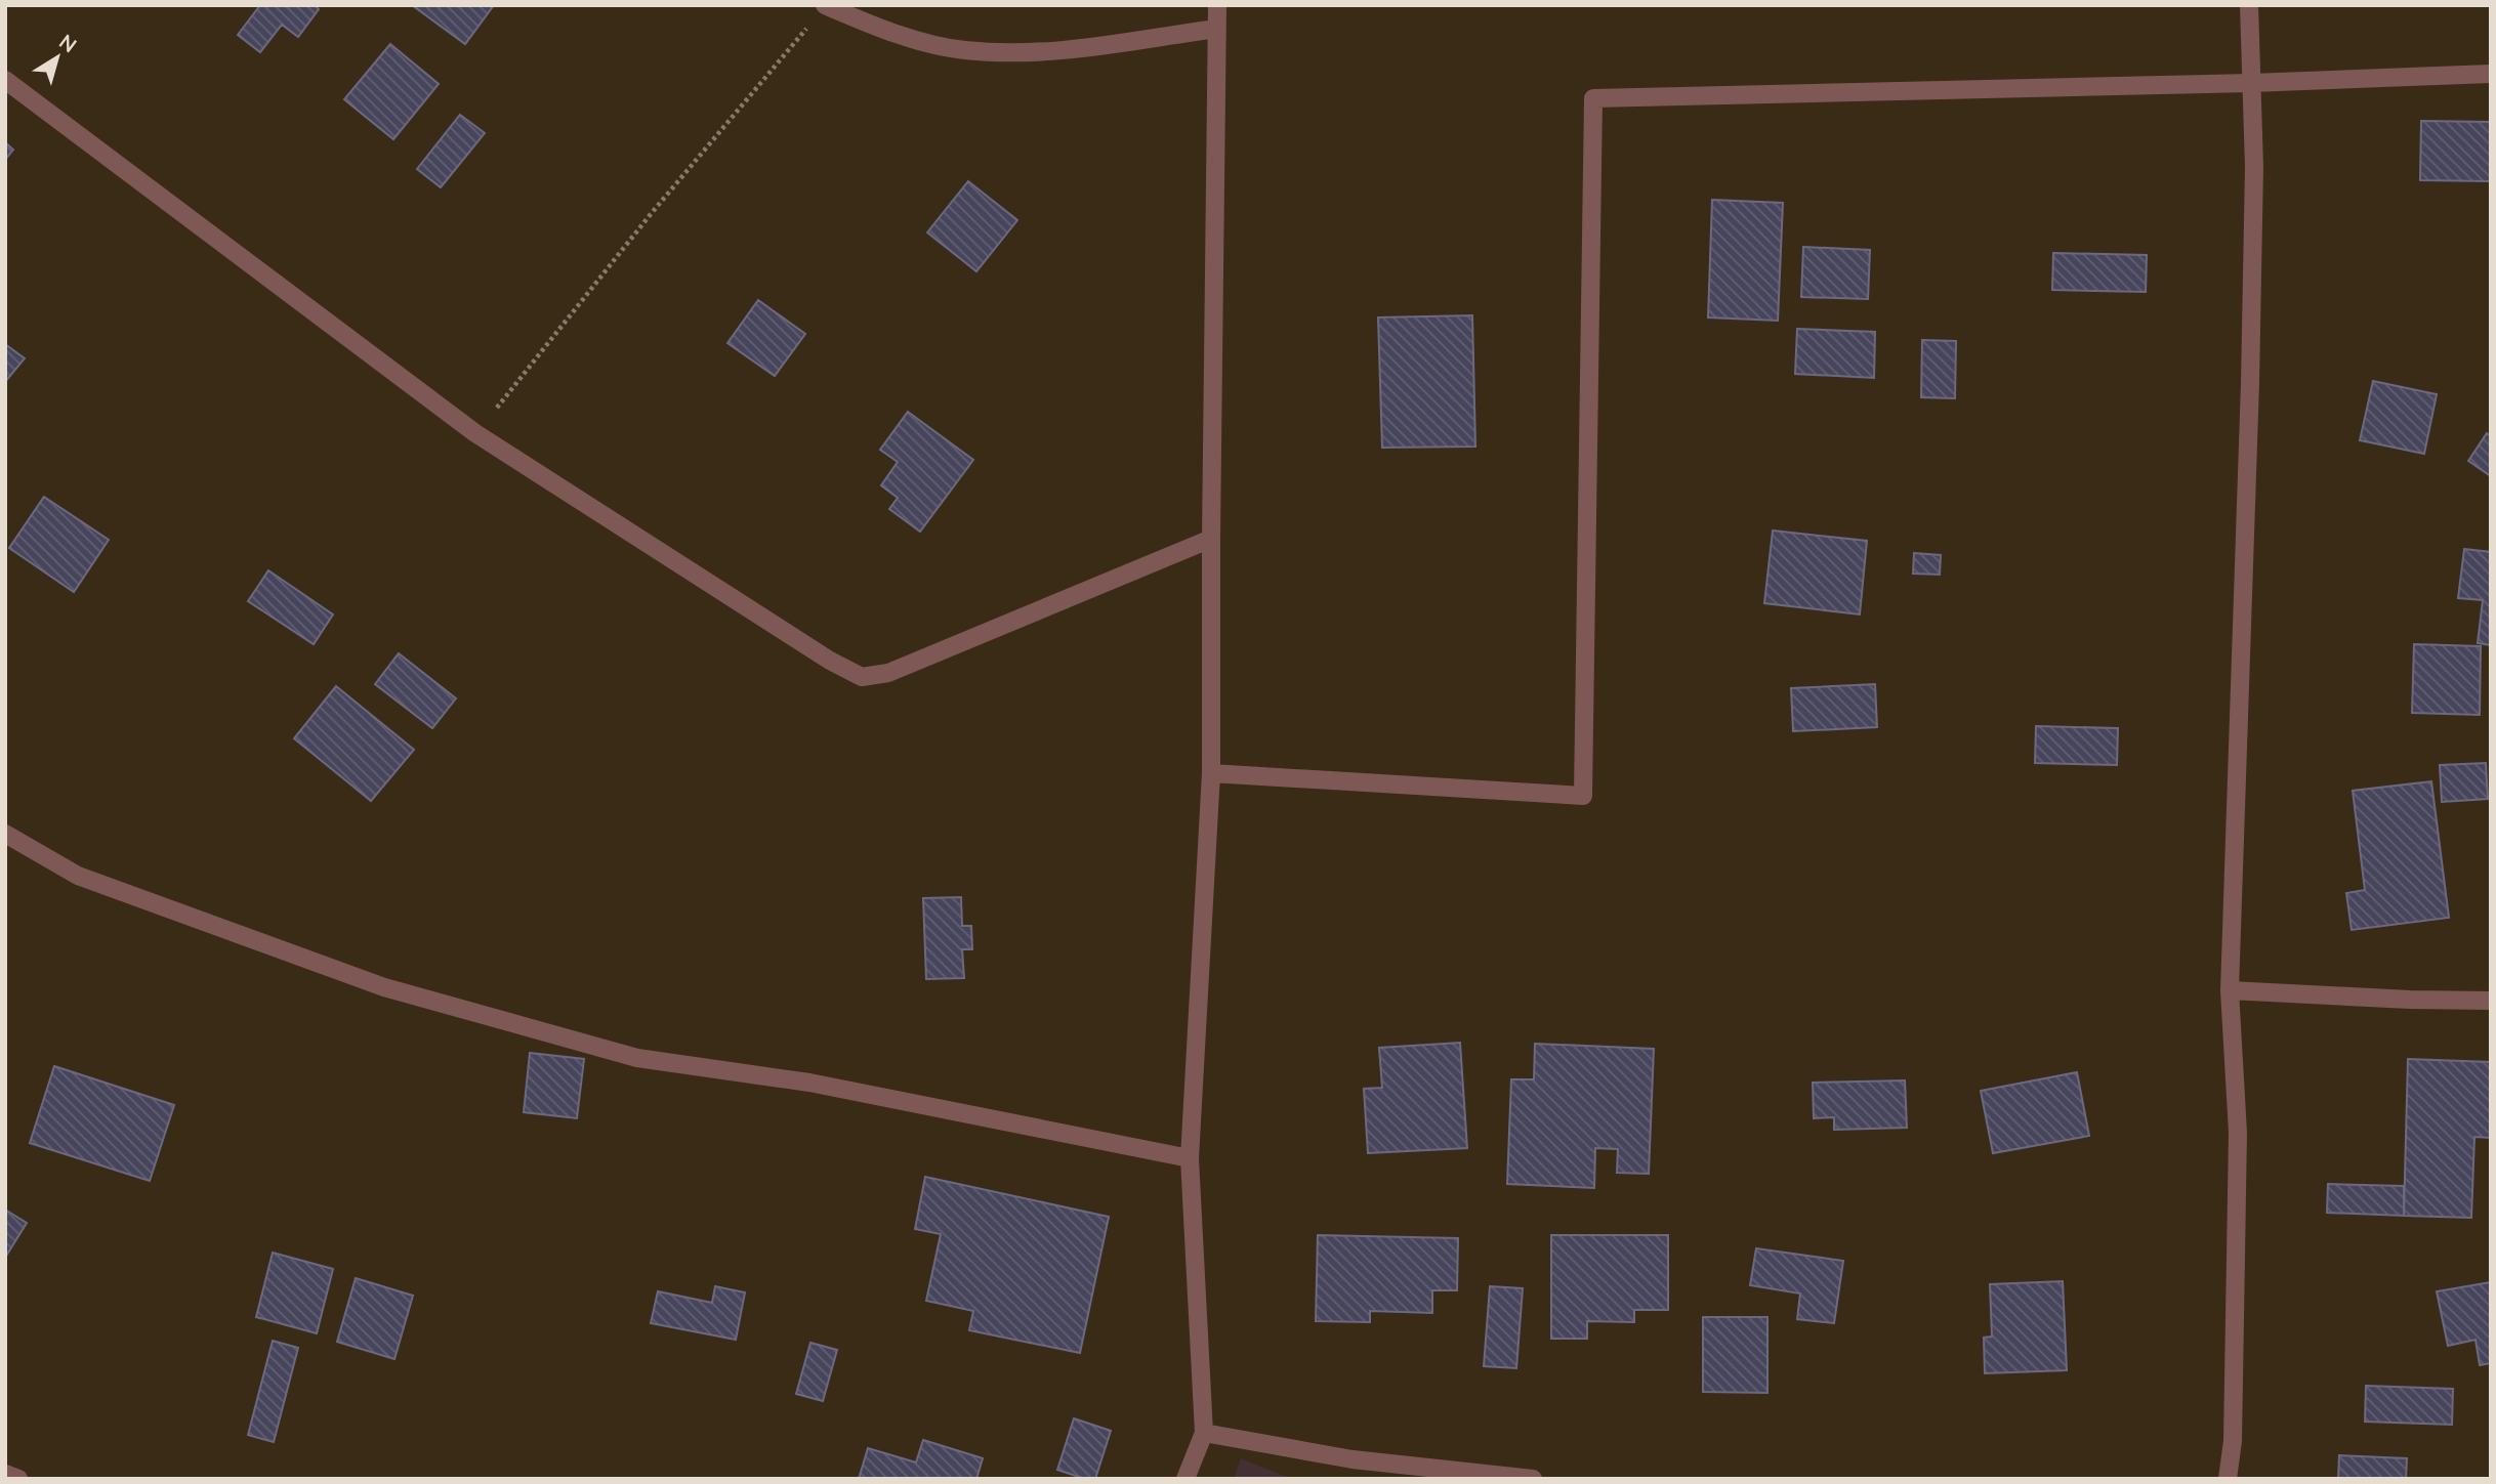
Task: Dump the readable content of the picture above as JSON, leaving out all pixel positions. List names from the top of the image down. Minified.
{"north":"top right"}
